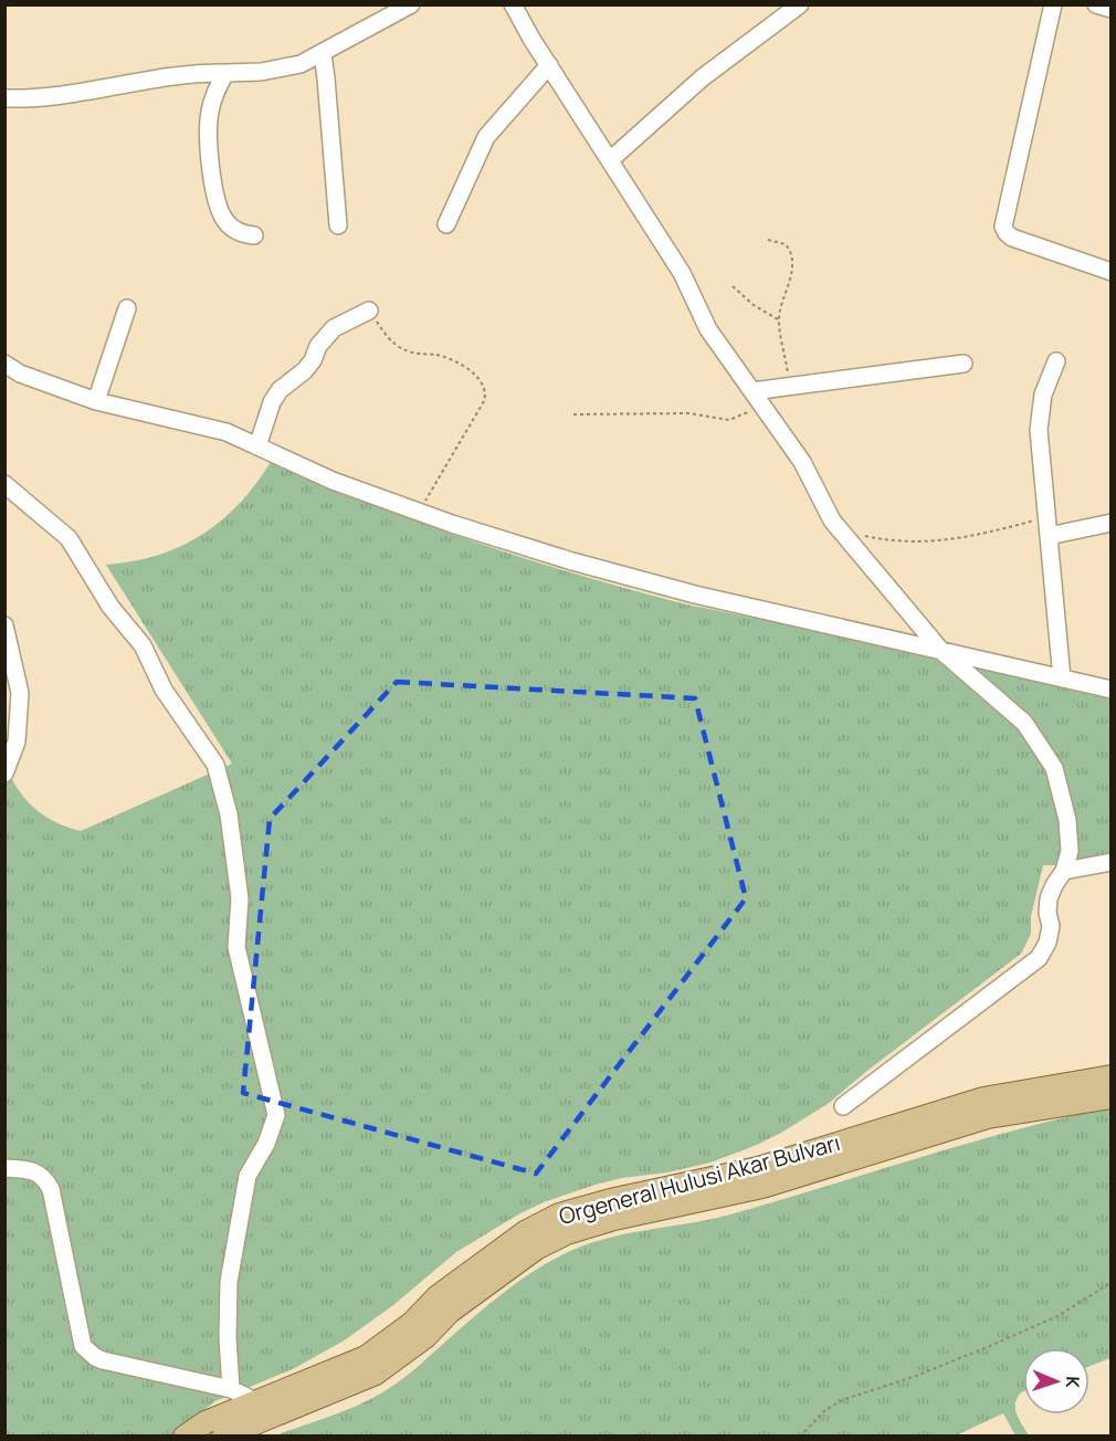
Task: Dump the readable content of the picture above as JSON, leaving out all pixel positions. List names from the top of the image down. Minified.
{"streets":{"main road":["Orgeneral Hulusi Akar Bulvarı"]},"north":"right"}
